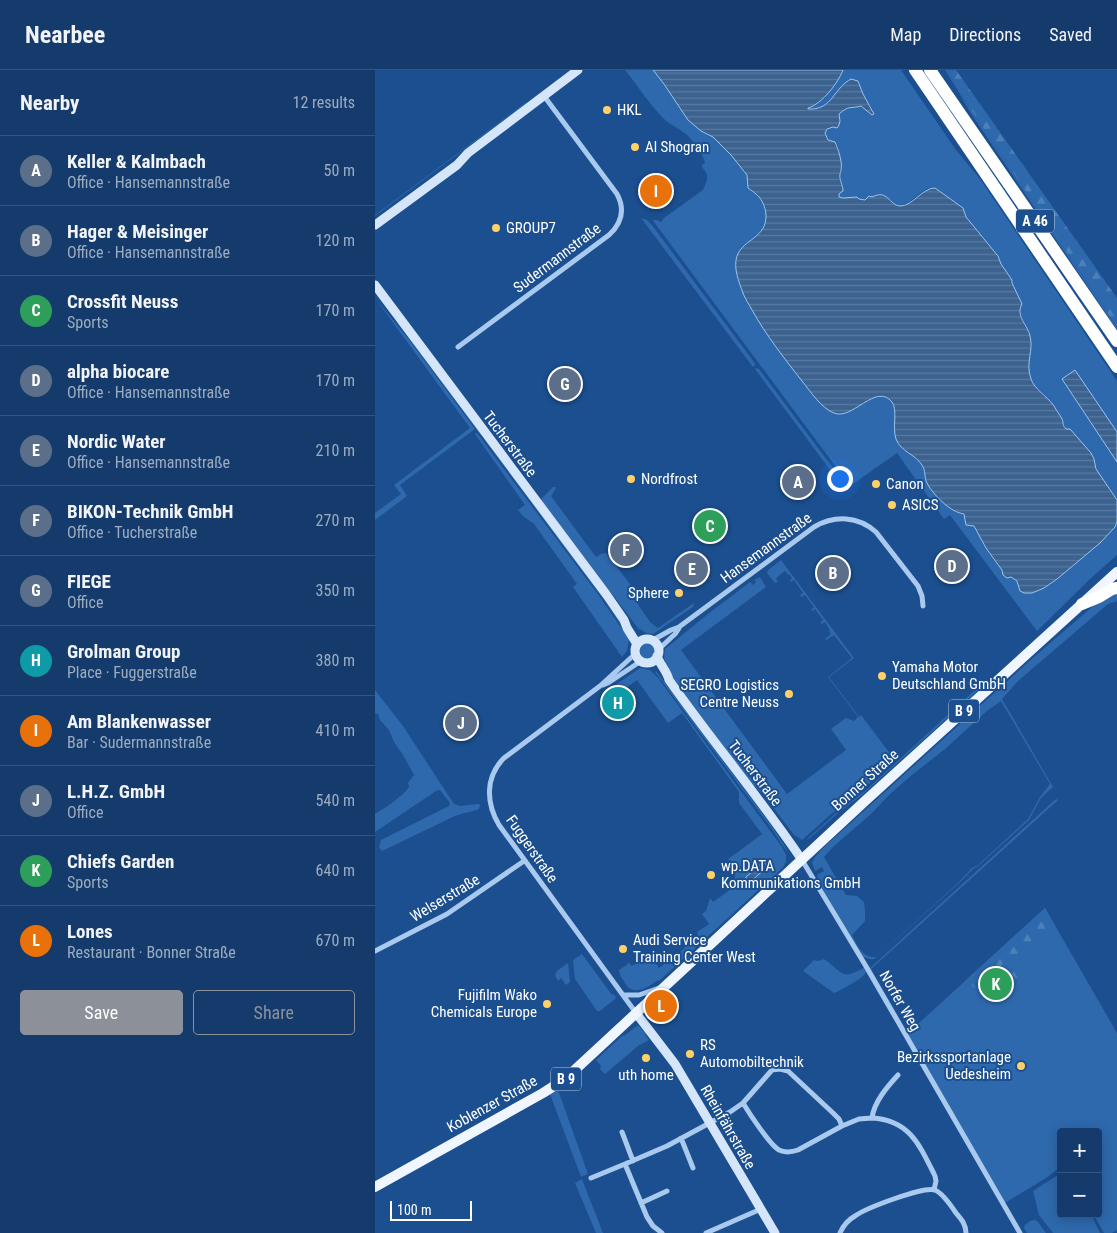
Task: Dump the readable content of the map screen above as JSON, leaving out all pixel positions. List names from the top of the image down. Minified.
{"streets":{"highway":["A 46"],"main road":["Tucherstraße","B 9","Bonner Straße","Koblenzer Straße","Rheinfährstraße"],"street":["Sudermannstraße","Hansemannstraße","Fuggerstraße","Welserstraße","Norfer Weg"]},"crossings":[["Tucherstraße","Hansemannstraße"],["Tucherstraße","Bonner Straße"],["Tucherstraße","Fuggerstraße"],["Tucherstraße","Norfer Weg"],["Hansemannstraße","Fuggerstraße"],["Bonner Straße","Fuggerstraße"],["Bonner Straße","Norfer Weg"],["Bonner Straße","Koblenzer Straße"],["Bonner Straße","Rheinfährstraße"],["Fuggerstraße","Welserstraße"],["Fuggerstraße","Koblenzer Straße"],["Fuggerstraße","Rheinfährstraße"],["Koblenzer Straße","Rheinfährstraße"]],"places":["HKL","Al Shogran","GROUP7","Nordfrost","Canon","ASICS","Sphere","Yamaha Motor Deutschland GmbH","SEGRO Logistics Centre Neuss","wp.DATA Kommunikations GmbH","Audi Service Training Center West","Fujifilm Wako Chemicals Europe","RS Automobiltechnik","uth home","Bezirkssportanlage Uedesheim"],"scale_bar":"100 m","page":{"header":"Nearbee","nav":["Map","Directions","Saved"],"heading":["Nearby","12 results"],"list":[{"mark":"A","name":"Keller & Kalmbach","note":"Office · Hansemannstraße","value":"50 m"},{"mark":"B","name":"Hager & Meisinger","note":"Office · Hansemannstraße","value":"120 m"},{"mark":"C","name":"Crossfit Neuss","note":"Sports","value":"170 m"},{"mark":"D","name":"alpha biocare","note":"Office · Hansemannstraße","value":"170 m"},{"mark":"E","name":"Nordic Water","note":"Office · Hansemannstraße","value":"210 m"},{"mark":"F","name":"BIKON-Technik GmbH","note":"Office · Tucherstraße","value":"270 m"},{"mark":"G","name":"FIEGE","note":"Office","value":"350 m"},{"mark":"H","name":"Grolman Group","note":"Place · Fuggerstraße","value":"380 m"},{"mark":"I","name":"Am Blankenwasser","note":"Bar · Sudermannstraße","value":"410 m"},{"mark":"J","name":"L.H.Z. GmbH","note":"Office","value":"540 m"},{"mark":"K","name":"Chiefs Garden","note":"Sports","value":"640 m"},{"mark":"L","name":"Lones","note":"Restaurant · Bonner Straße","value":"670 m"}],"pins":["I","G","A","C","F","D","E","B","H","J","K","L"],"buttons":["Save","Share"],"map_buttons":["+","−"],"scale":"100 m"}}
